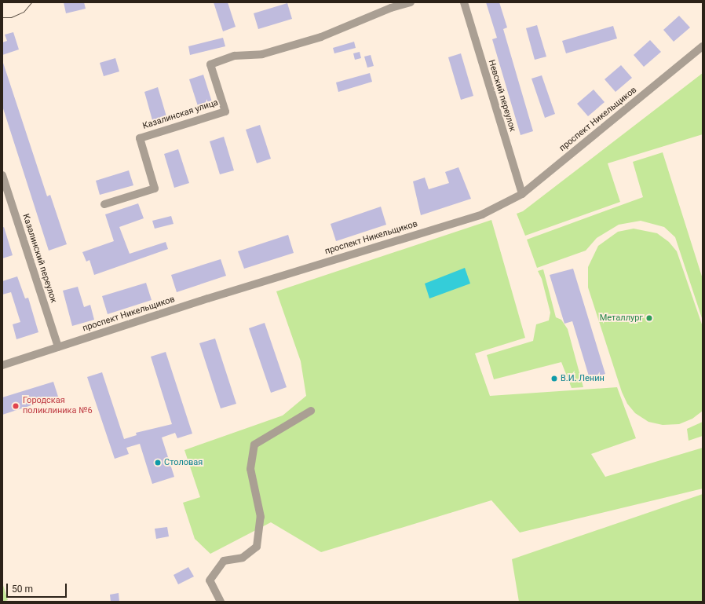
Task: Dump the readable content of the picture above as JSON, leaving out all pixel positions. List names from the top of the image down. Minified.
{"streets":{"street":["Невский переулок","Казалинская улица","проспект Никельщиков","Казалинский переулок"]},"crossings":[["Невский переулок","проспект Никельщиков"],["проспект Никельщиков","Казалинский переулок"]],"places":["Металлург","В.И. Ленин","Городская поликлиника №6","Столовая"],"scale_bar":"50 m"}
